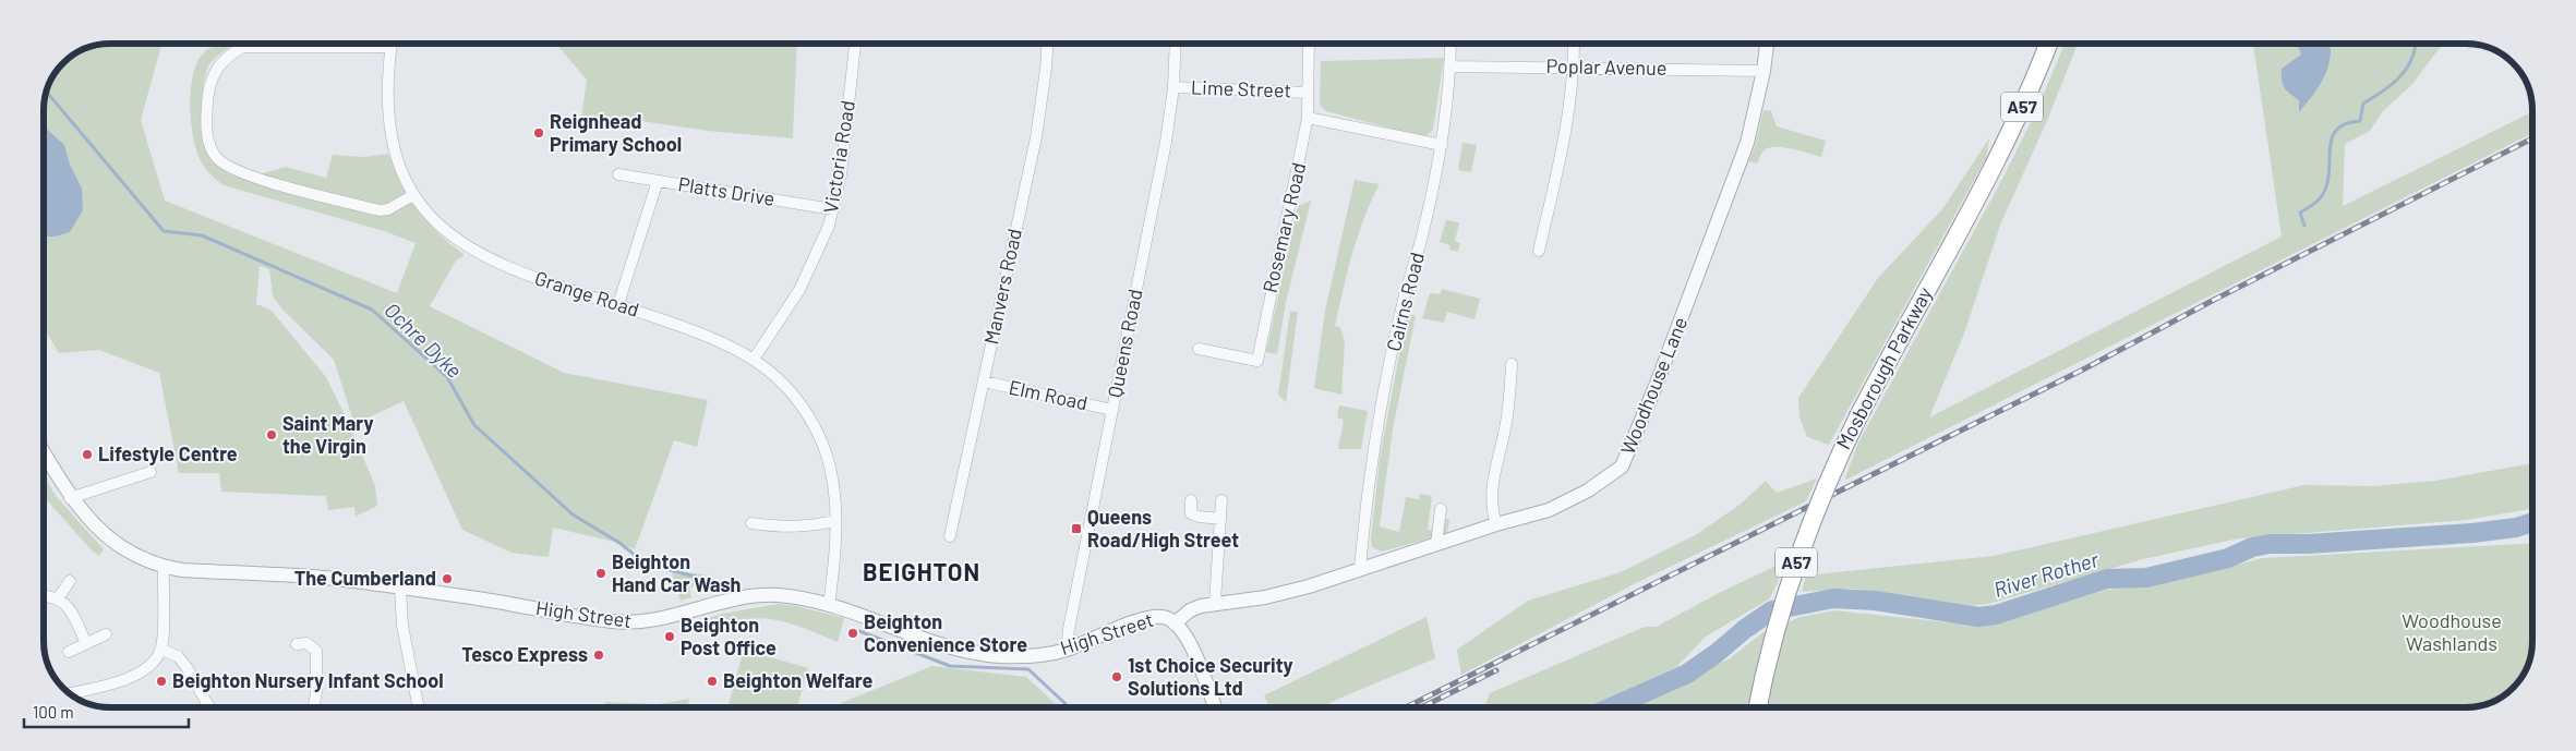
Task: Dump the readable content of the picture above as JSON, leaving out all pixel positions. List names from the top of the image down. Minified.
{"streets":{"highway":["A57","Mosborough Parkway"],"street":["Poplar Avenue","Lime Street","Victoria Road","Platts Drive","Rosemary Road","Manvers Road","Grange Road","Cairns Road","Queens Road","Woodhouse Lane","Elm Road","High Street"]},"crossings":[["Poplar Avenue","Cairns Road"],["Poplar Avenue","Woodhouse Lane"],["Lime Street","Rosemary Road"],["Lime Street","Queens Road"],["Victoria Road","Platts Drive"],["Victoria Road","Grange Road"],["Manvers Road","Elm Road"],["Grange Road","High Street"],["Cairns Road","Woodhouse Lane"],["Queens Road","Elm Road"],["Queens Road","High Street"],["Woodhouse Lane","High Street"]],"districts":["BEIGHTON"],"water":["Ochre Dyke","River Rother"],"parks":["Woodhouse Washlands"],"places":{"other":["Reignhead Primary School","Saint Mary the Virgin","Lifestyle Centre","Beighton Hand Car Wash","The Cumberland","Beighton Convenience Store","Beighton Post Office","Tesco Express","1st Choice Security Solutions Ltd","Beighton Nursery Infant School","Beighton Welfare"],"transit":["Queens Road/High Street"]},"scale_bar":"100 m"}
